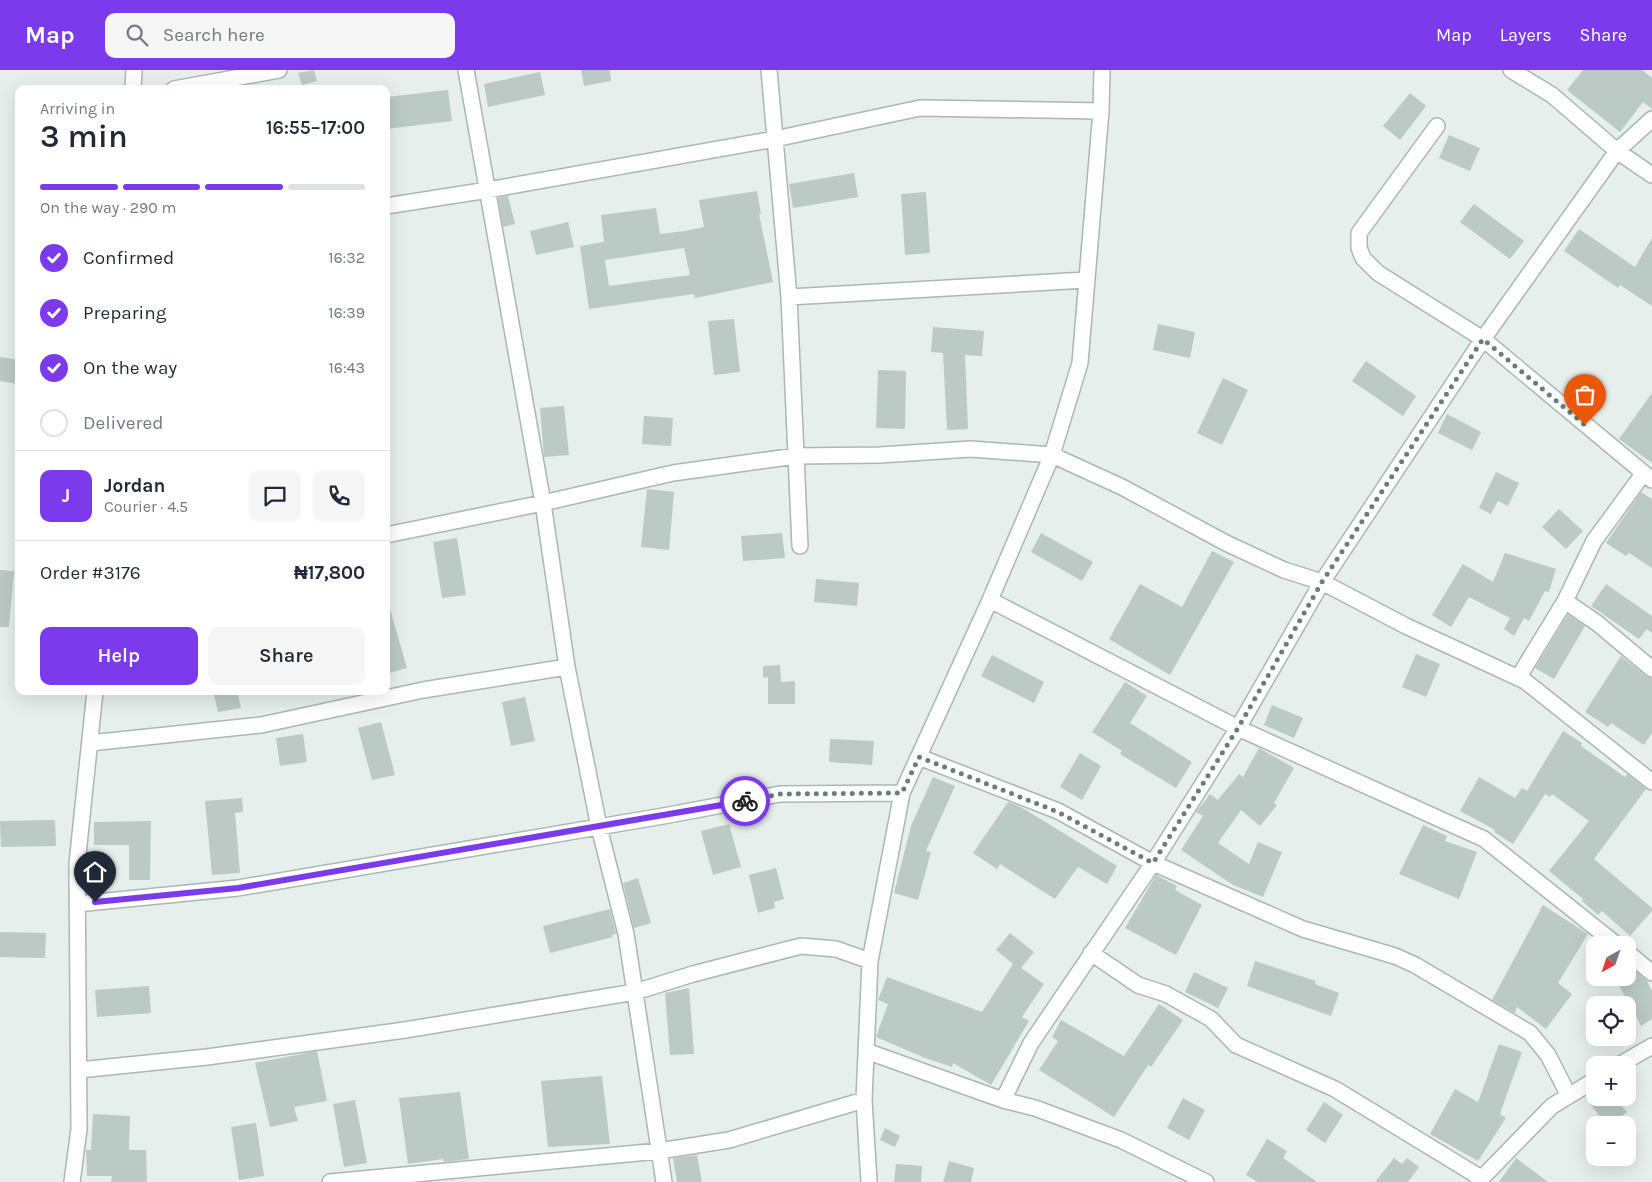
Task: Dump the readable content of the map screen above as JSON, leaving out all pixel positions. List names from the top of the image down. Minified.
{"north":"bottom left","page":{"header":"Map","search":"Search here","nav":["Map","Layers","Share"],"heading":["3 min","Arriving in","16:55–17:00"],"panel":["Jordan","Courier · 4.5","Order #3176","₦17,800"],"bar":"On the way · 290 m","list":[["Confirmed","16:32"],["Preparing","16:39"],["On the way","16:43"],"Delivered"],"round":"J","buttons":["Help","Share"],"map_buttons":["+","−"]}}
